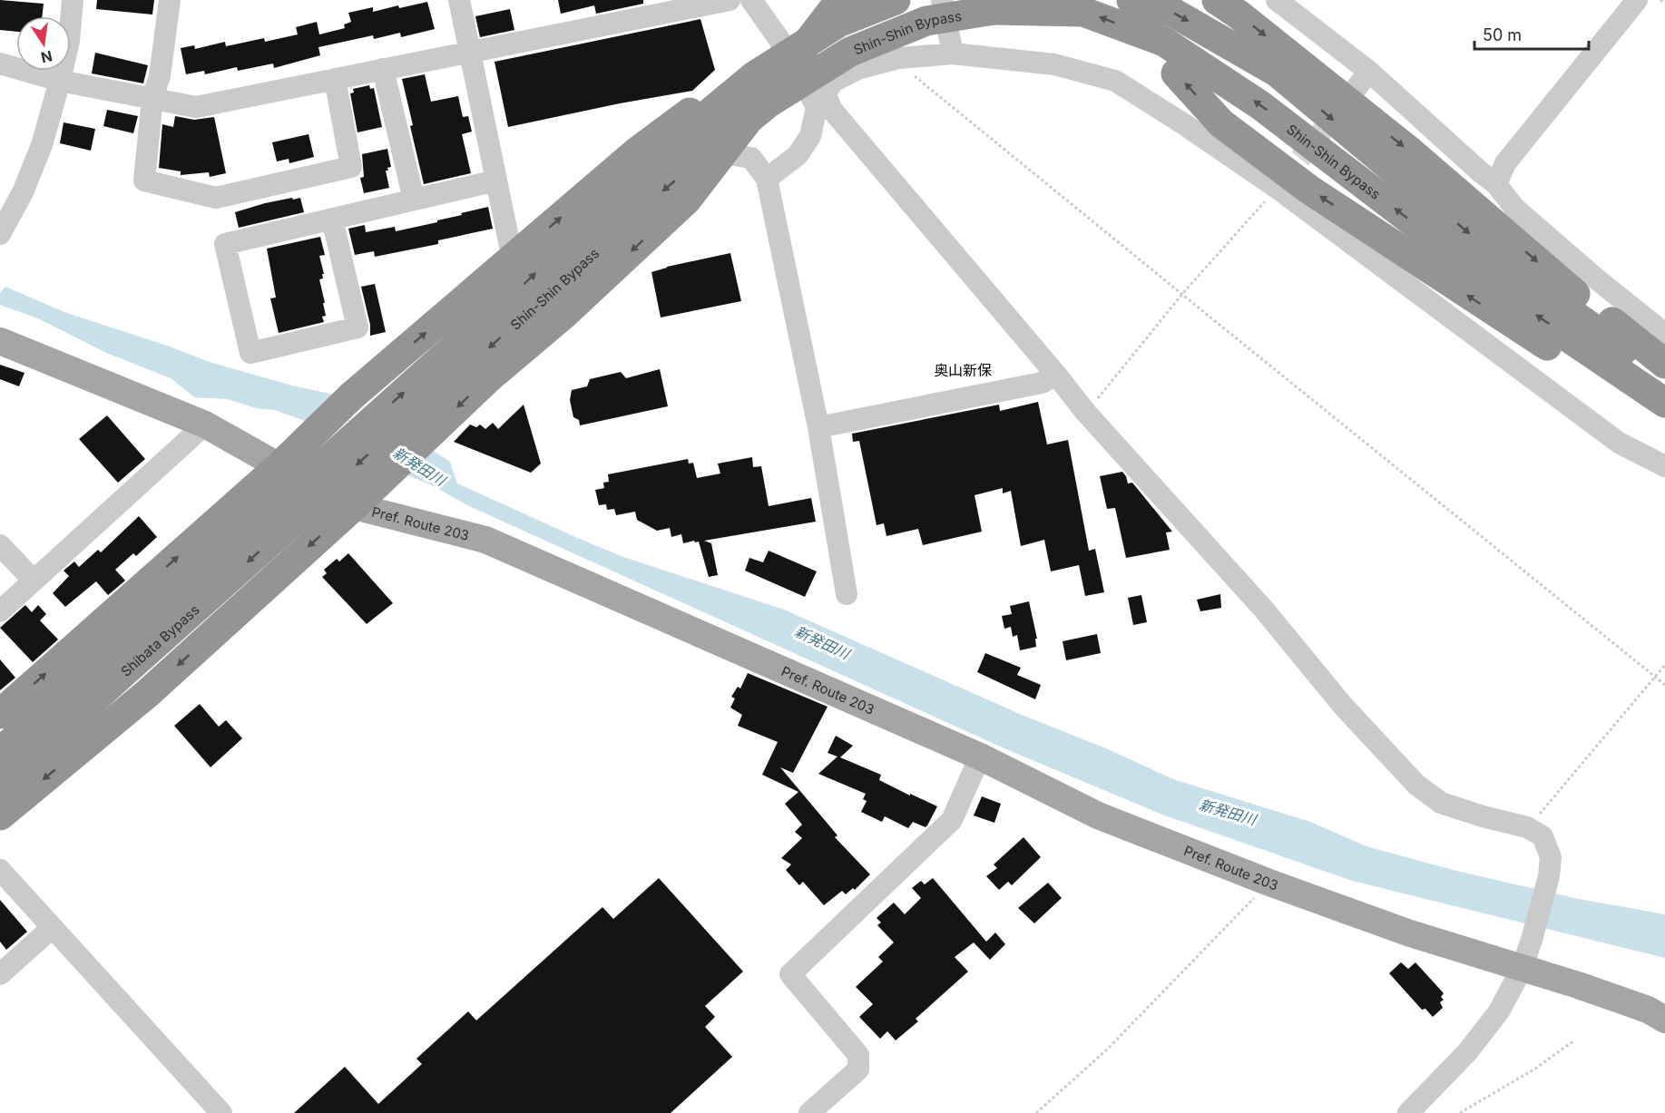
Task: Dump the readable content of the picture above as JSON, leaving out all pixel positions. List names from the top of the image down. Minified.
{"streets":{"highway":["Shin-Shin Bypass","Shibata Bypass"],"main road":["Pref. Route 203"]},"crossings":[["Shin-Shin Bypass","Pref. Route 203"],["Shin-Shin Bypass","Shibata Bypass"],["Pref. Route 203","Shibata Bypass"]],"districts":["奥山新保"],"water":["新発田川"],"scale_bar":"50 m","north":"bottom"}
